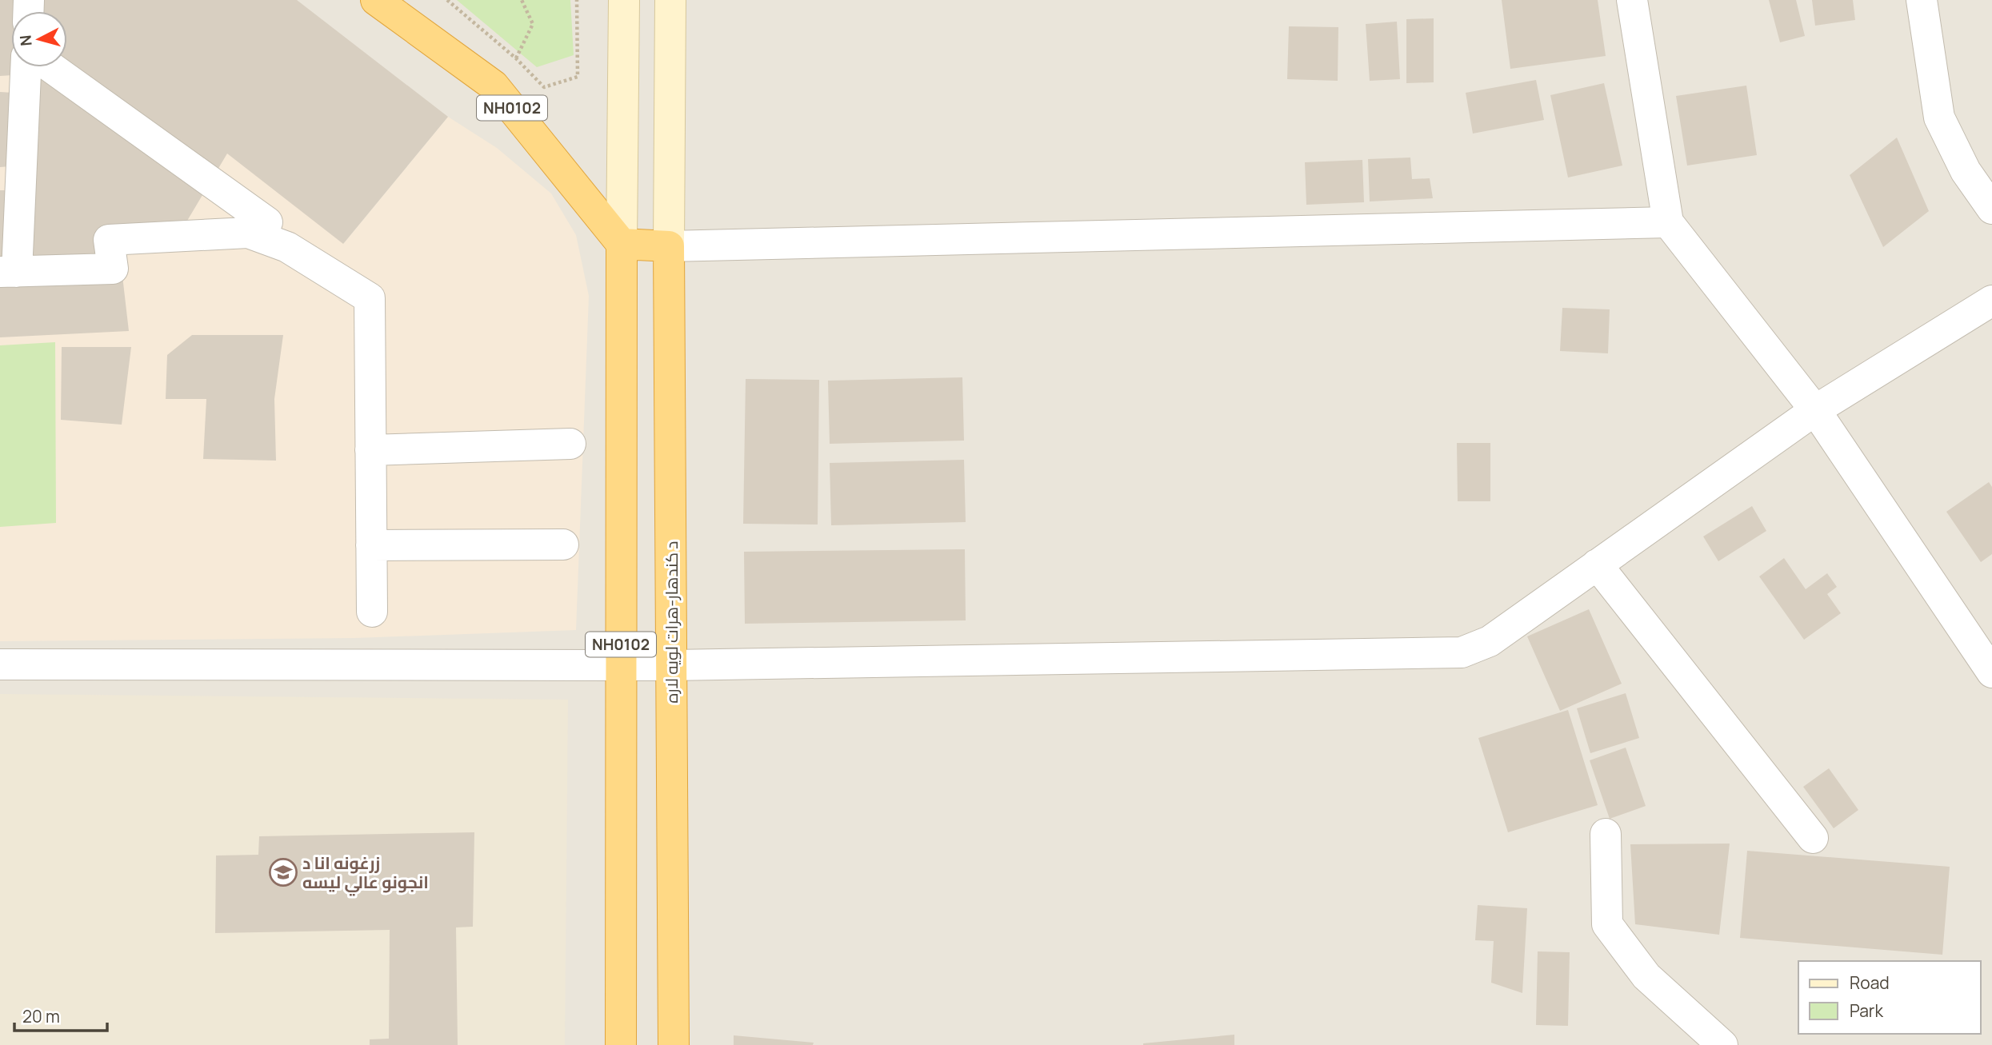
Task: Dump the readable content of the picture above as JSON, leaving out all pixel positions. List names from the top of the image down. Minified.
{"streets":{"highway":["NH0102","د کندهار-هرات لويه لاره"]},"places":{"school or university":["زرغونه انا د انجونو عالي لیسه"]},"legend":["Road","Park"],"scale_bar":"20 m","north":"left"}
